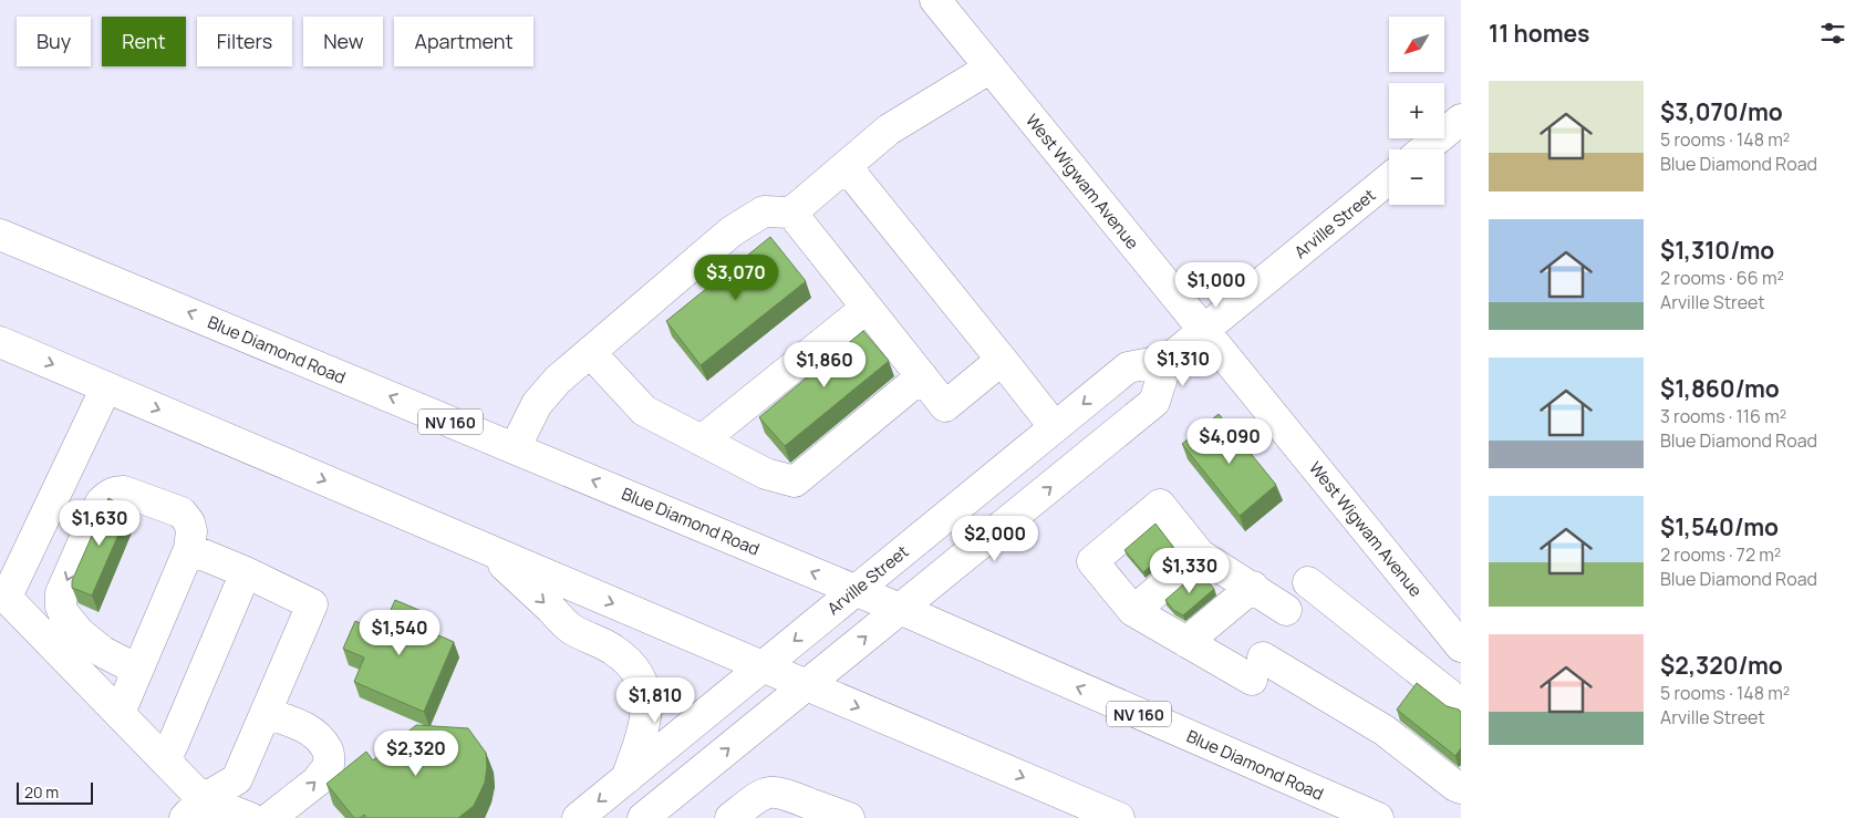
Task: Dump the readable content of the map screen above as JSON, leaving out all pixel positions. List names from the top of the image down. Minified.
{"streets":{"main road":["West Wigwam Avenue","Arville Street","Blue Diamond Road","NV 160"]},"crossings":[["West Wigwam Avenue","Arville Street"],["Arville Street","Blue Diamond Road"]],"scale_bar":"20 m","north":"bottom left","page":{"heading":"11 homes","map_buttons":["+","−"],"chip":["Buy","Rent","Filters","New","Apartment"],"list":[{"name":"$3,070/mo","note":"5 rooms · 148 m² · Blue Diamond Road"},{"name":"$1,310/mo","note":"2 rooms · 66 m² · Arville Street"},{"name":"$1,860/mo","note":"3 rooms · 116 m² · Blue Diamond Road"},{"name":"$1,540/mo","note":"2 rooms · 72 m² · Blue Diamond Road"},{"name":"$2,320/mo","note":"5 rooms · 148 m² · Arville Street"}],"price":["$3,070","$1,000","$1,310","$1,860","$4,090","$1,630","$2,000","$1,330","$1,540","$1,810","$2,320"],"scale":"20 m"}}
